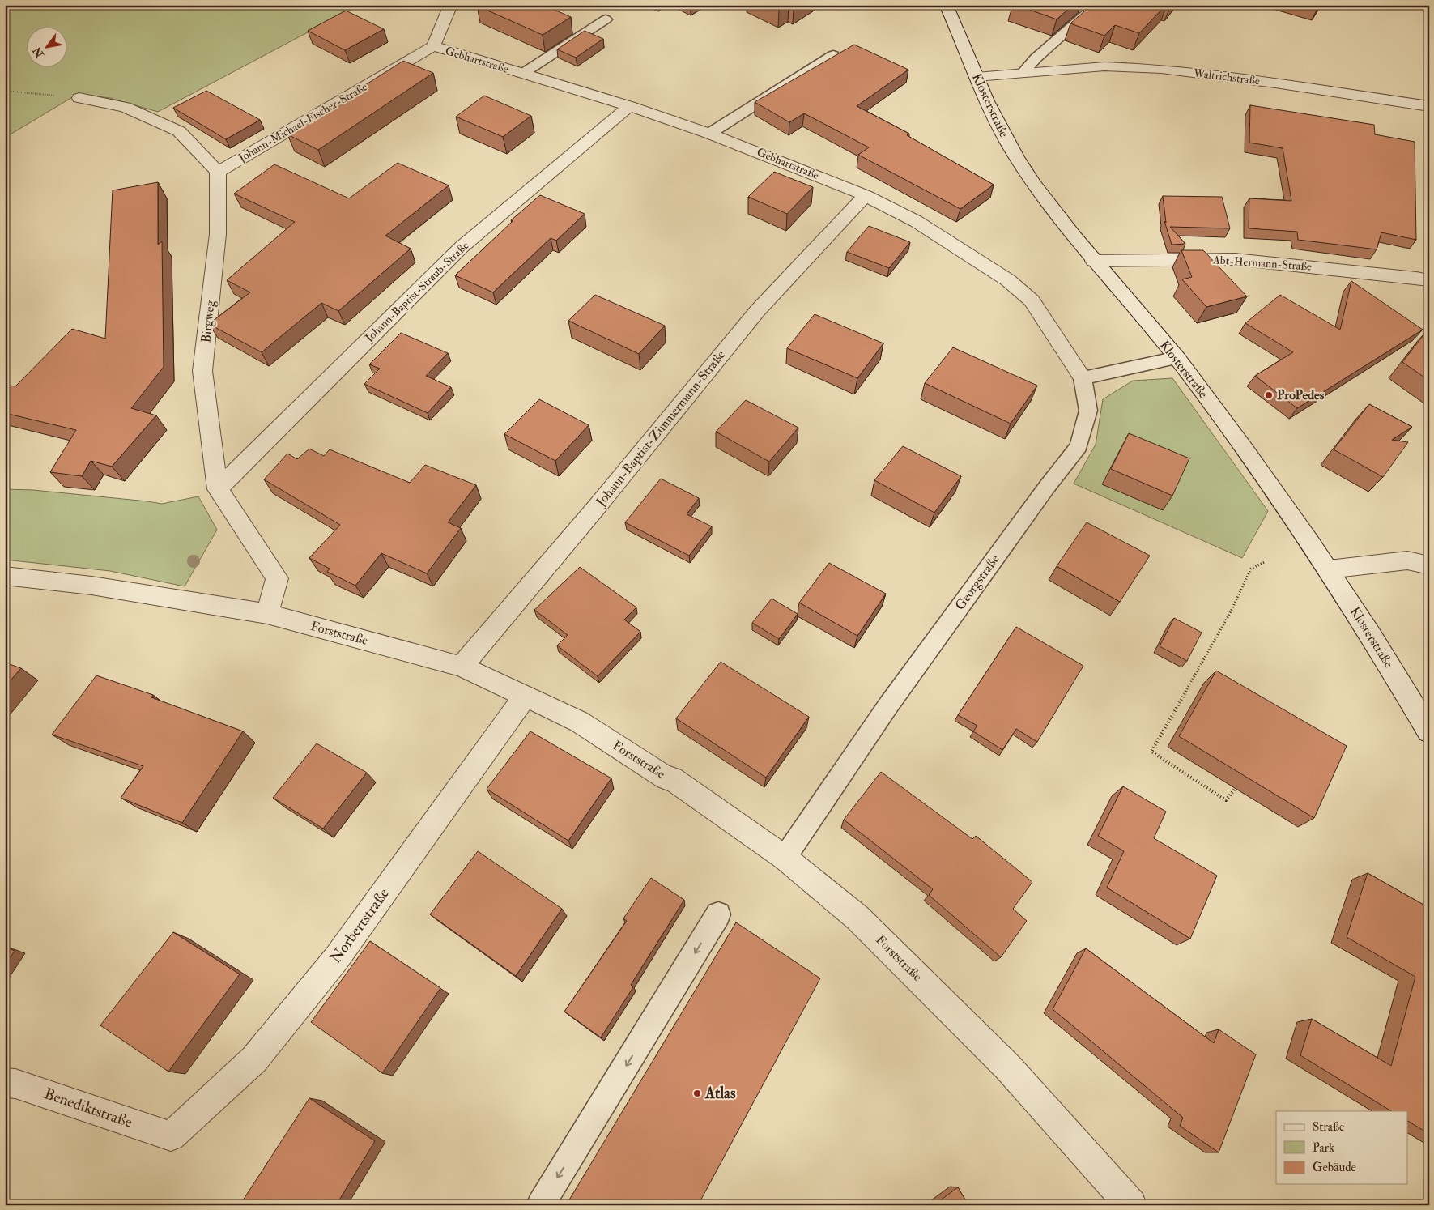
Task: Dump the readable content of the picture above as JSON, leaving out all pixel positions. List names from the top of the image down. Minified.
{"streets":{"street":["Gebhartstraße","Waltrichstraße","Klosterstraße","Johann-Michael-Fischer-Straße","Abt-Hermann-Straße","Johann-Baptist-Straub-Straße","Birgweg","Johann-Baptist-Zimmermann-Straße","Forststraße","Norbertstraße","Benediktstraße"],"lane":["Georgstraße"]},"crossings":[["Gebhartstraße","Johann-Michael-Fischer-Straße"],["Gebhartstraße","Johann-Baptist-Straub-Straße"],["Gebhartstraße","Johann-Baptist-Zimmermann-Straße"],["Gebhartstraße","Georgstraße"],["Waltrichstraße","Klosterstraße"],["Klosterstraße","Abt-Hermann-Straße"],["Johann-Michael-Fischer-Straße","Birgweg"],["Johann-Baptist-Straub-Straße","Birgweg"],["Birgweg","Forststraße"],["Johann-Baptist-Zimmermann-Straße","Forststraße"],["Georgstraße","Forststraße"],["Forststraße","Norbertstraße"],["Norbertstraße","Benediktstraße"]],"places":["ProPedes","Atlas"],"legend":["Straße","Park","Gebäude"],"north":"bottom left"}
